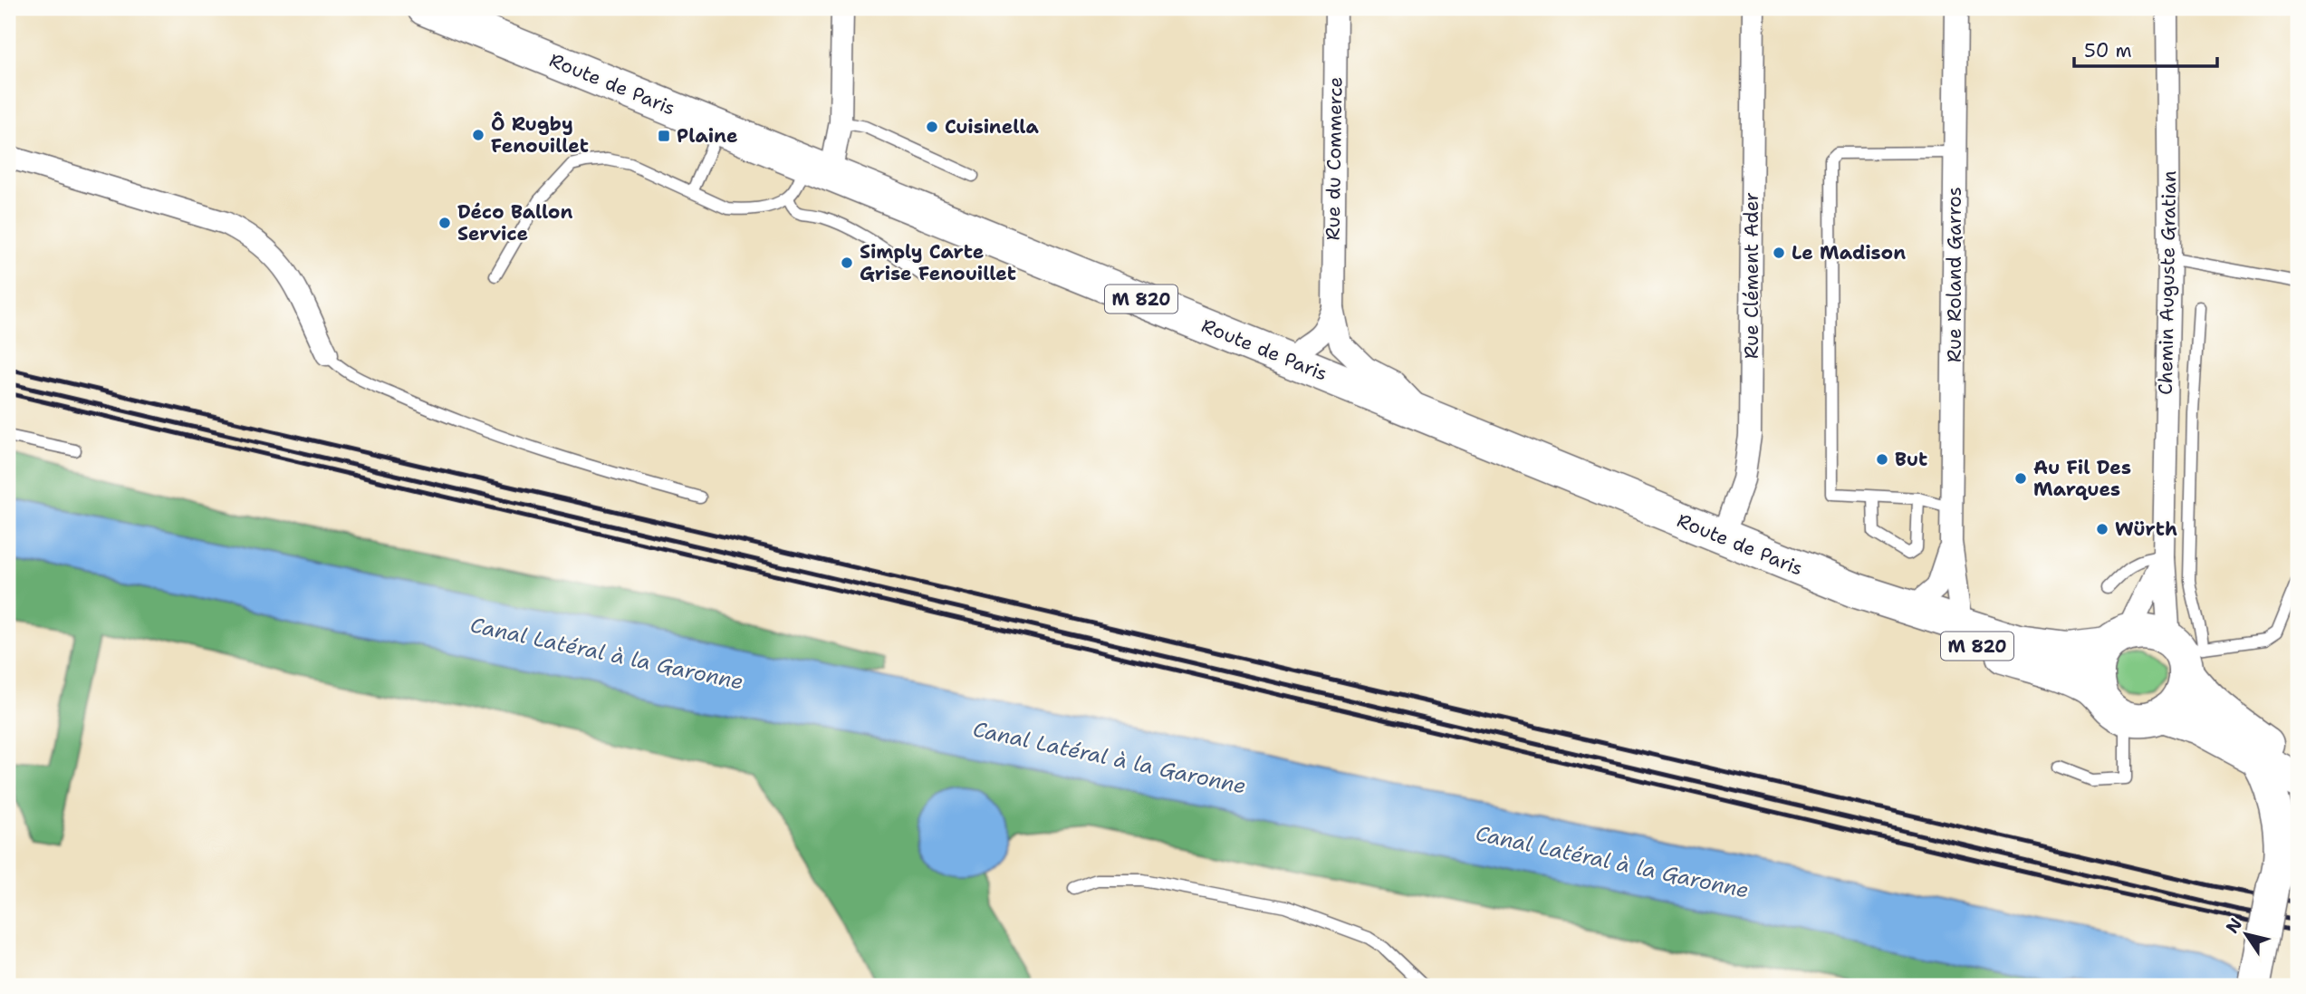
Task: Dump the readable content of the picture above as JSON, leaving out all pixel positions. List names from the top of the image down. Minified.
{"streets":{"main road":["Route de Paris","M 820"],"street":["Rue du Commerce","Rue Roland Garros","Rue Clément Ader","Chemin Auguste Gratian"]},"crossings":[["Route de Paris","Rue du Commerce"],["Route de Paris","Rue Roland Garros"],["Route de Paris","Rue Clément Ader"],["Route de Paris","Chemin Auguste Gratian"]],"water":["Canal Latéral à la Garonne"],"places":{"other":["Cuisinella","Ô Rugby Fenouillet","Déco Ballon Service","Le Madison","Simply Carte Grise Fenouillet","But","Au Fil Des Marques","Würth"],"transit":["Plaine"]},"scale_bar":"50 m","north":"top left"}
